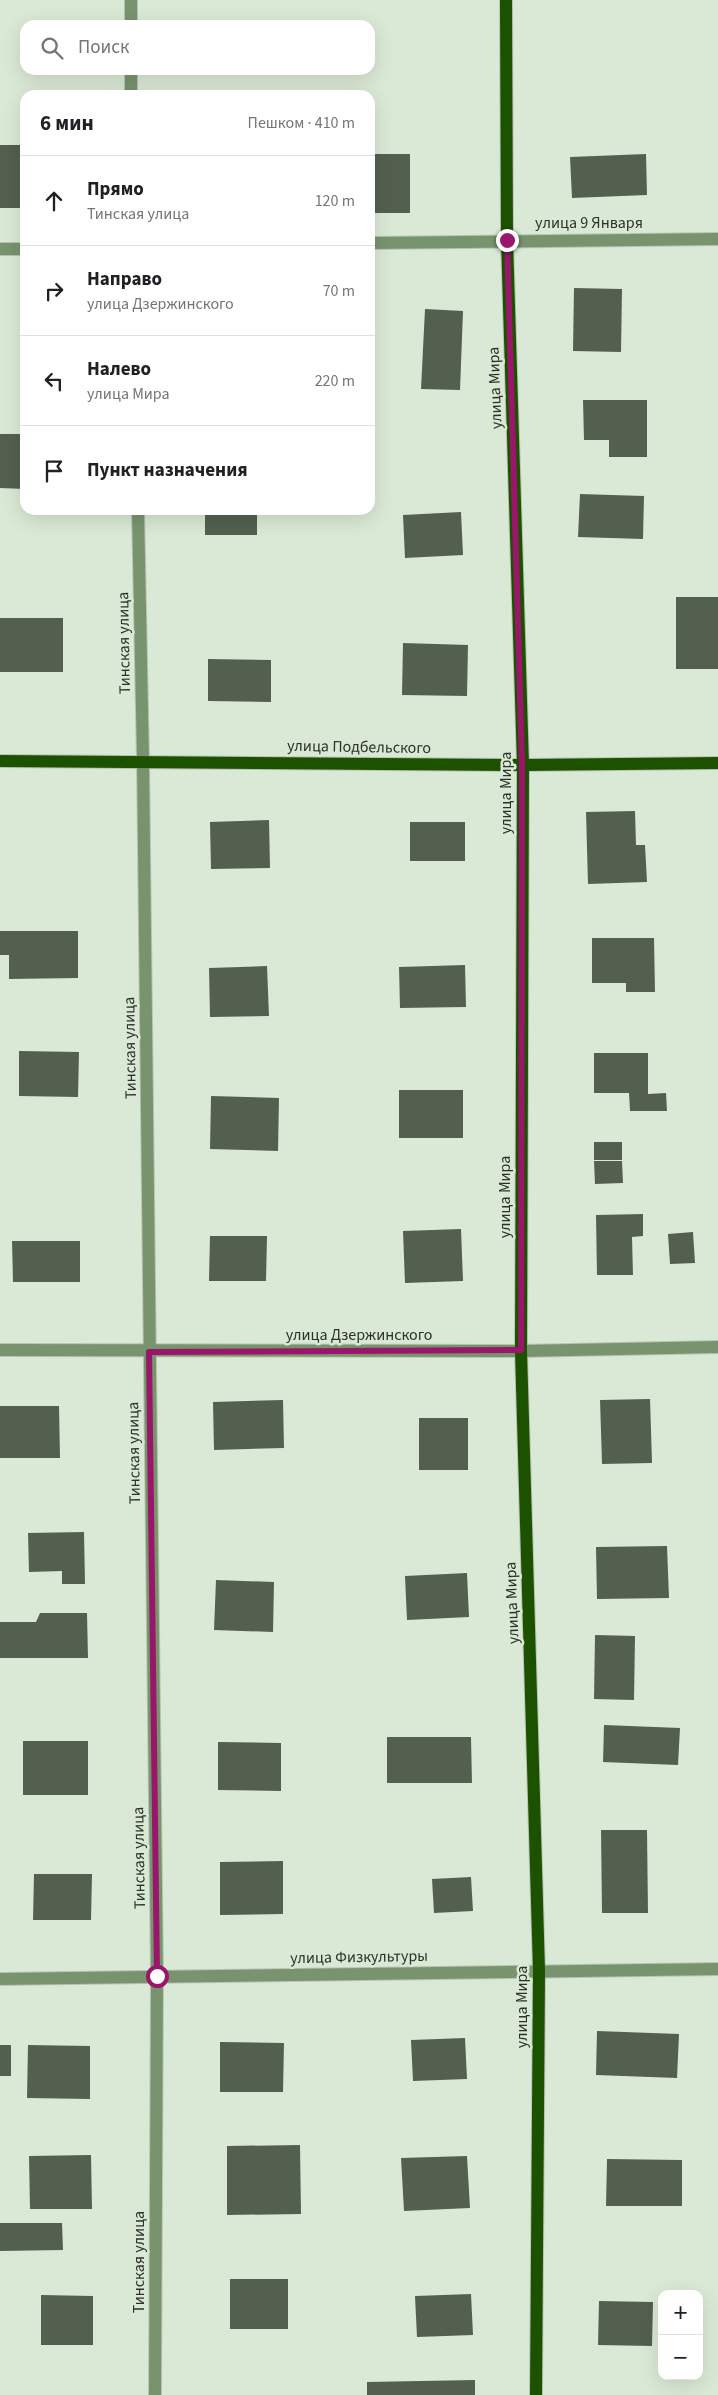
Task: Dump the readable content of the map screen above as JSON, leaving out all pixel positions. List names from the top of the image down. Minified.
{"streets":{"main road":["улица Мира","улица Подбельского"],"street":["улица 9 Января","Тинская улица","улица Дзержинского","улица Физкультуры"]},"crossings":[["улица 9 Января","улица Мира"],["улица Мира","улица Подбельского"],["улица Мира","улица Дзержинского"],["улица Мира","улица Физкультуры"],["Тинская улица","улица Подбельского"],["Тинская улица","улица Дзержинского"],["Тинская улица","улица Физкультуры"]],"page":{"search":"Поиск","heading":["6 мин","Пешком · 410 m"],"list":[["Прямо","Тинская улица","120 m"],["Направо","улица Дзержинского","70 m"],["Налево","улица Мира","220 m"],"Пункт назначения"],"map_buttons":["+","−"]}}
